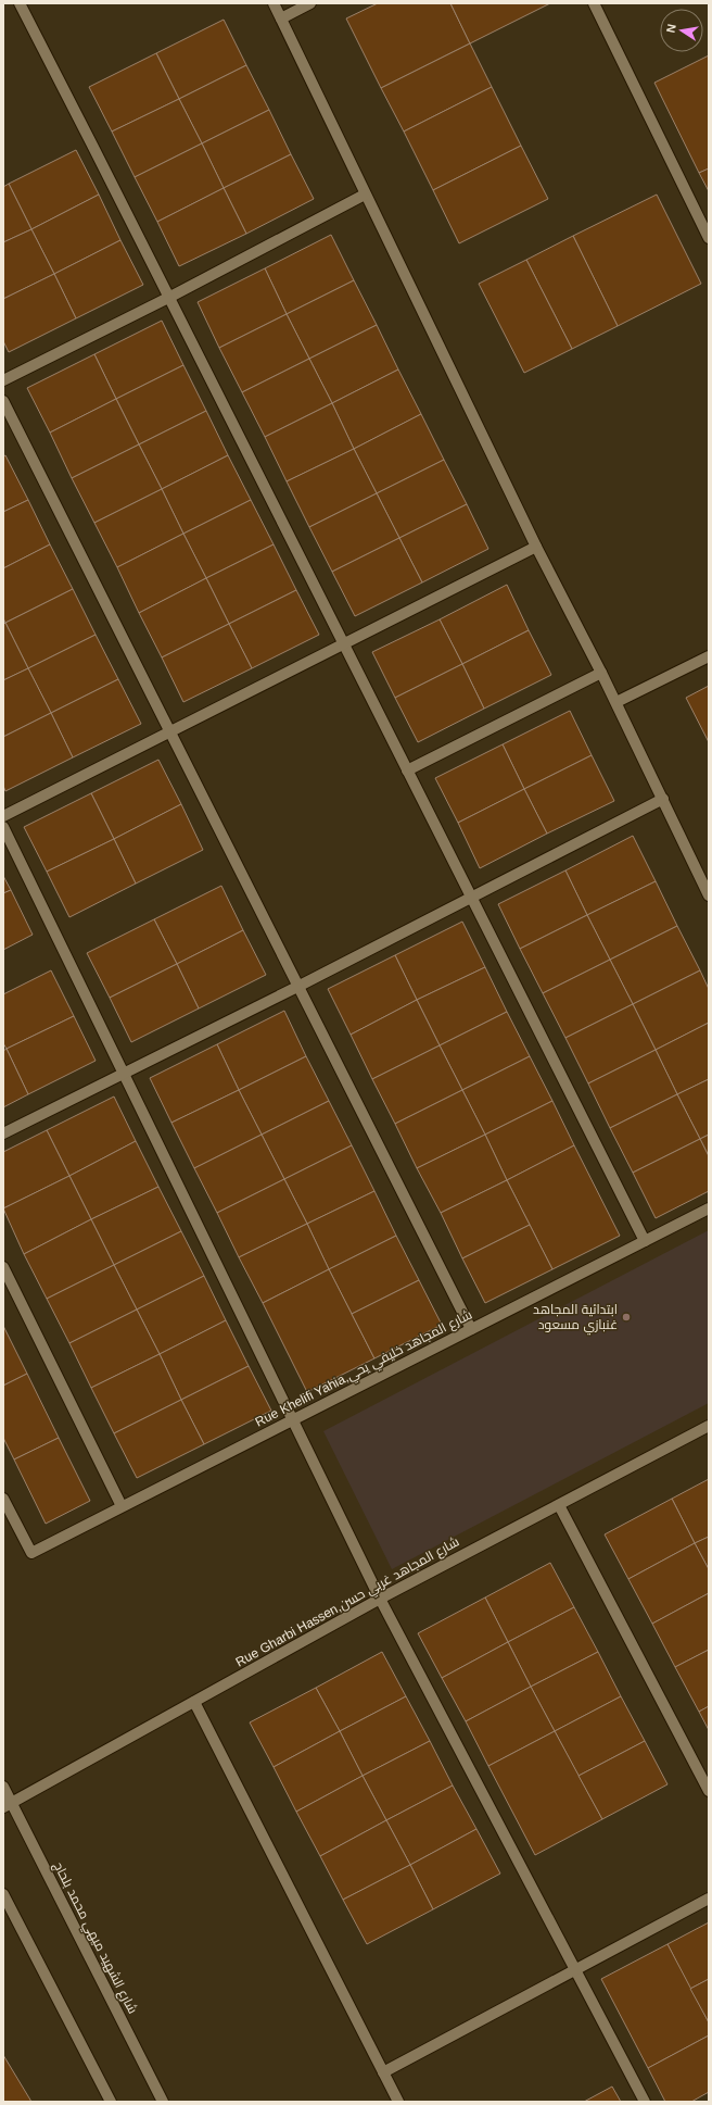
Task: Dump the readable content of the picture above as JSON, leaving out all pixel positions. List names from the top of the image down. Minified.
{"streets":{"street":["Rue Khelifi Yahia,شارع المجاهد خليفي يحي","Rue Gharbi Hassen,شارع المجاهد غربي حسن","شارع الشهيد ميهي محمد بلحاج"]},"crossings":[["Rue Gharbi Hassen,شارع المجاهد غربي حسن","شارع الشهيد ميهي محمد بلحاج"]],"places":["ابتدائية المجاهد غنبازي مسعود"],"north":"left"}
